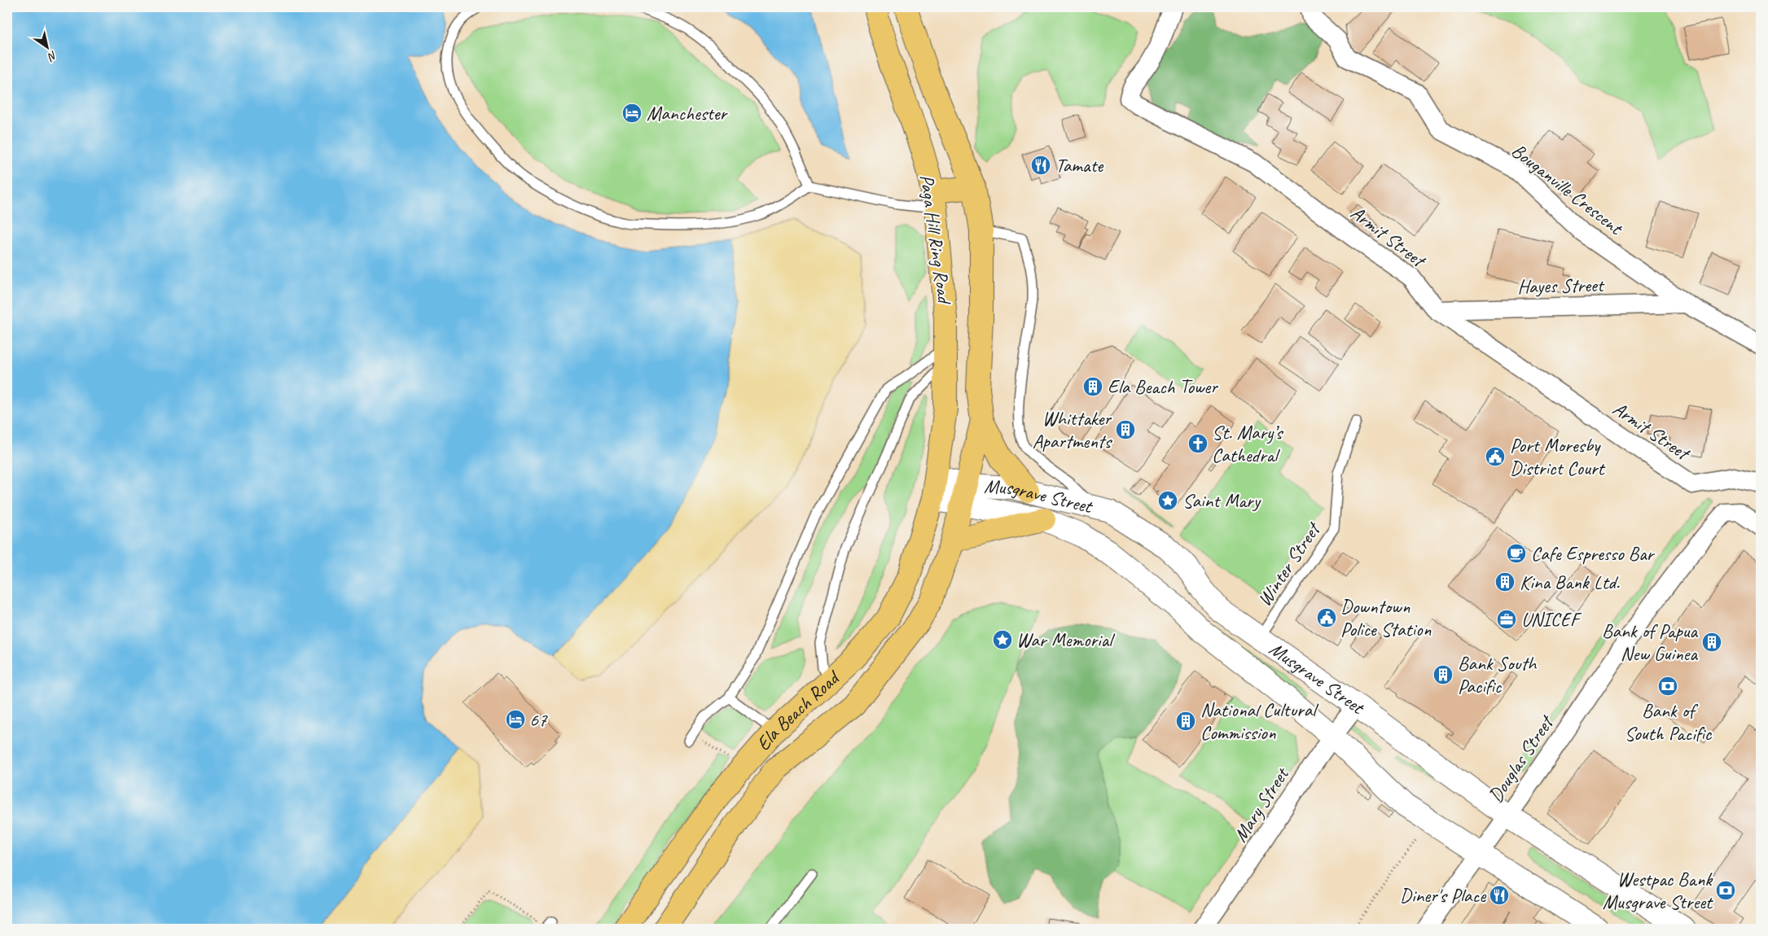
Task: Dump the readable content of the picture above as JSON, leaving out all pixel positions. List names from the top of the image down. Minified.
{"streets":{"highway":["Paga Hill Ring Road","Ela Beach Road"],"street":["Bouganville Crescent","Armit Street","Hayes Street","Musgrave Street","Douglas Street","Mary Street"],"lane":["Winter Street"]},"crossings":[["Bouganville Crescent","Hayes Street"],["Armit Street","Hayes Street"],["Paga Hill Ring Road","Musgrave Street"],["Paga Hill Ring Road","Ela Beach Road"],["Musgrave Street","Ela Beach Road"],["Musgrave Street","Douglas Street"],["Musgrave Street","Mary Street"]],"places":{"hotel":["Manchester","67"],"restaurant":["Tamate","Diner's Place"],"building":["Ela Beach Tower","Whittaker Apartments","Kina Bank Ltd.","Bank of Papua New Guinea","Bank South Pacific","National Cultural Commission"],"church":["St. Mary’s Cathedral"],"public building":["Port Moresby District Court","Downtown Police Station"],"place":["Saint Mary","War Memorial"],"cafe":["Cafe Espresso Bar"],"office":["UNICEF"],"bank":["Bank of South Pacific","Westpac Bank Musgrave Street"]},"north":"bottom right"}
